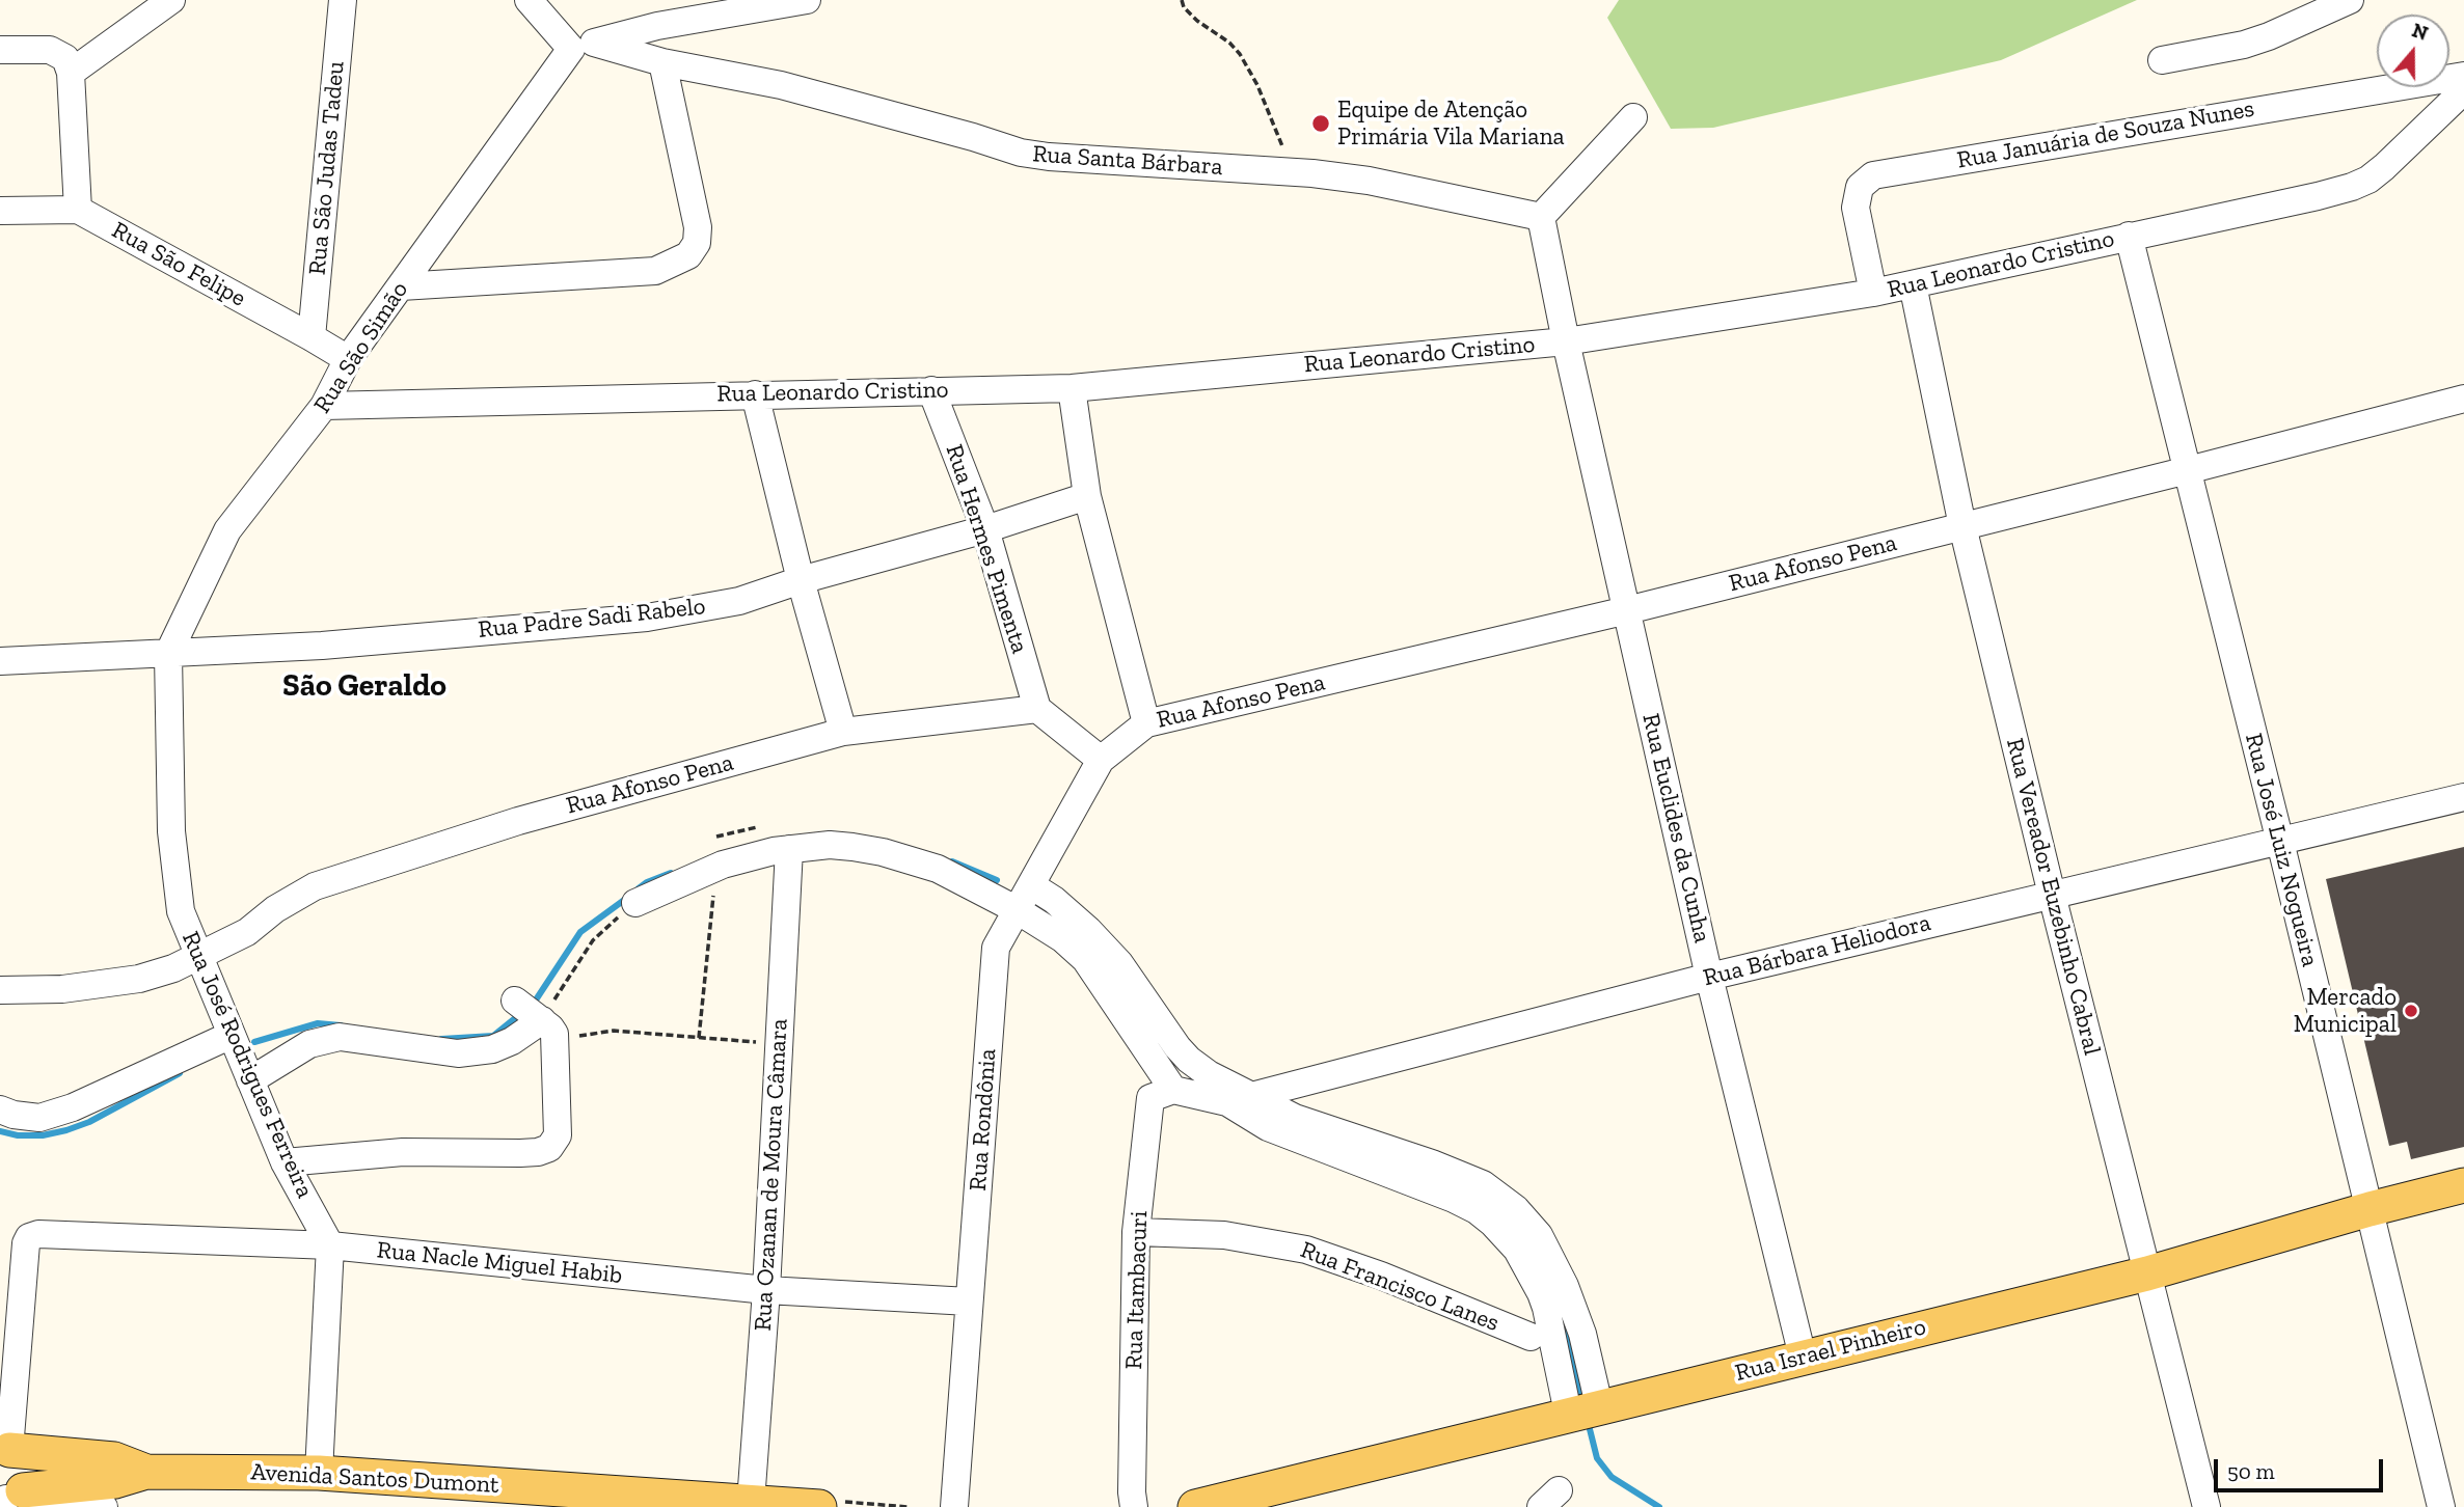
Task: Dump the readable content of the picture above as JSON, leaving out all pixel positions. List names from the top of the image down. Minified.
{"streets":{"main road":["Rua Israel Pinheiro","Avenida Santos Dumont"],"street":["Rua Januária de Souza Nunes","Rua Santa Bárbara","Rua São Judas Tadeu","Rua São Felipe","Rua Leonardo Cristino","Rua São Simão","Rua Hermes Pimenta","Rua Afonso Pena","Rua Padre Sadi Rabelo","Rua Euclides da Cunha","Rua José Luiz Nogueira","Rua Vereador Euzebinho Cabral","Rua Bárbara Heliodora","Rua José Rodrigues Ferreira","Rua Rondônia","Rua Ozanan de Moura Câmara","Rua Nacle Miguel Habib","Rua Francisco Lanes","Rua Itambacuri"]},"crossings":[["Rua Januária de Souza Nunes","Rua Leonardo Cristino"],["Rua Santa Bárbara","Rua São Simão"],["Rua São Judas Tadeu","Rua São Felipe"],["Rua São Felipe","Rua São Simão"],["Rua Leonardo Cristino","Rua São Simão"],["Rua Leonardo Cristino","Rua Hermes Pimenta"],["Rua Leonardo Cristino","Rua Euclides da Cunha"],["Rua Leonardo Cristino","Rua José Luiz Nogueira"],["Rua Leonardo Cristino","Rua Vereador Euzebinho Cabral"],["Rua São Simão","Rua Padre Sadi Rabelo"],["Rua São Simão","Rua José Rodrigues Ferreira"],["Rua Hermes Pimenta","Rua Afonso Pena"],["Rua Hermes Pimenta","Rua Padre Sadi Rabelo"],["Rua Afonso Pena","Rua Euclides da Cunha"],["Rua Afonso Pena","Rua José Luiz Nogueira"],["Rua Afonso Pena","Rua Vereador Euzebinho Cabral"],["Rua Afonso Pena","Rua José Rodrigues Ferreira"],["Rua Afonso Pena","Rua Rondônia"],["Rua Padre Sadi Rabelo","Rua José Rodrigues Ferreira"],["Rua Euclides da Cunha","Rua Bárbara Heliodora"],["Rua Euclides da Cunha","Rua Israel Pinheiro"],["Rua José Luiz Nogueira","Rua Bárbara Heliodora"],["Rua José Luiz Nogueira","Rua Israel Pinheiro"],["Rua Vereador Euzebinho Cabral","Rua Bárbara Heliodora"],["Rua Vereador Euzebinho Cabral","Rua Israel Pinheiro"],["Rua Bárbara Heliodora","Rua Itambacuri"],["Rua José Rodrigues Ferreira","Rua Nacle Miguel Habib"],["Rua Rondônia","Rua Nacle Miguel Habib"],["Rua Ozanan de Moura Câmara","Rua Nacle Miguel Habib"],["Rua Ozanan de Moura Câmara","Avenida Santos Dumont"],["Rua Nacle Miguel Habib","Avenida Santos Dumont"],["Rua Francisco Lanes","Rua Itambacuri"]],"districts":["São Geraldo"],"places":["Equipe de Atenção Primária Vila Mariana","Mercado Municipal"],"scale_bar":"50 m","north":"top"}
